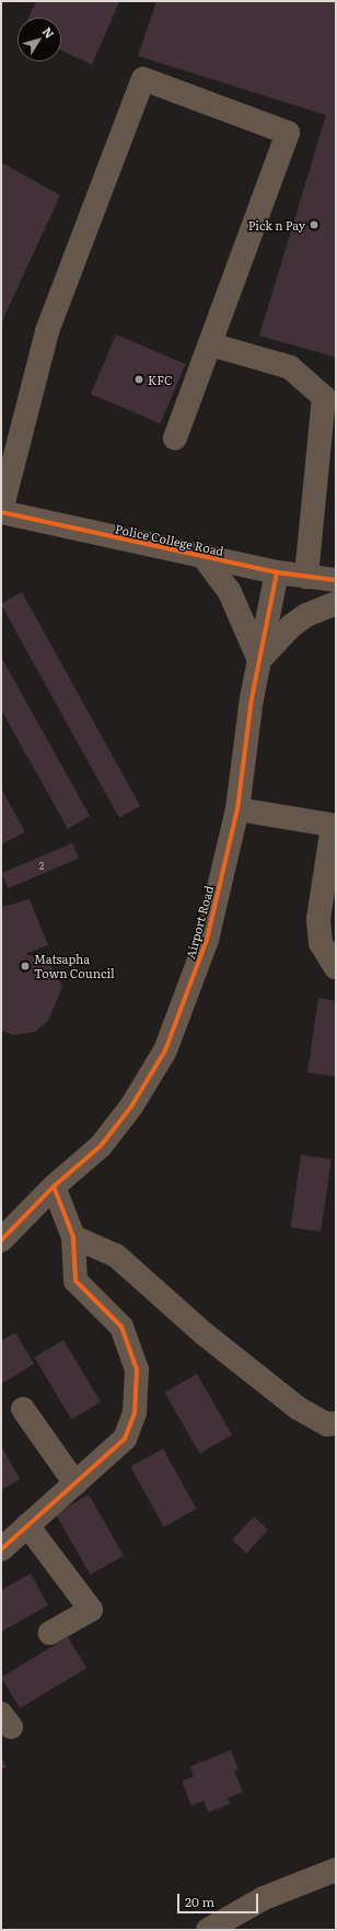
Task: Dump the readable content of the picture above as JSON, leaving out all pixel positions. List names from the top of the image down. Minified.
{"streets":{"street":["Police College Road","Airport Road"]},"crossings":[["Police College Road","Airport Road"]],"places":["Pick n Pay","KFC","Matsapha Town Council"],"house_numbers":["2"],"scale_bar":"20 m","north":"top right"}
